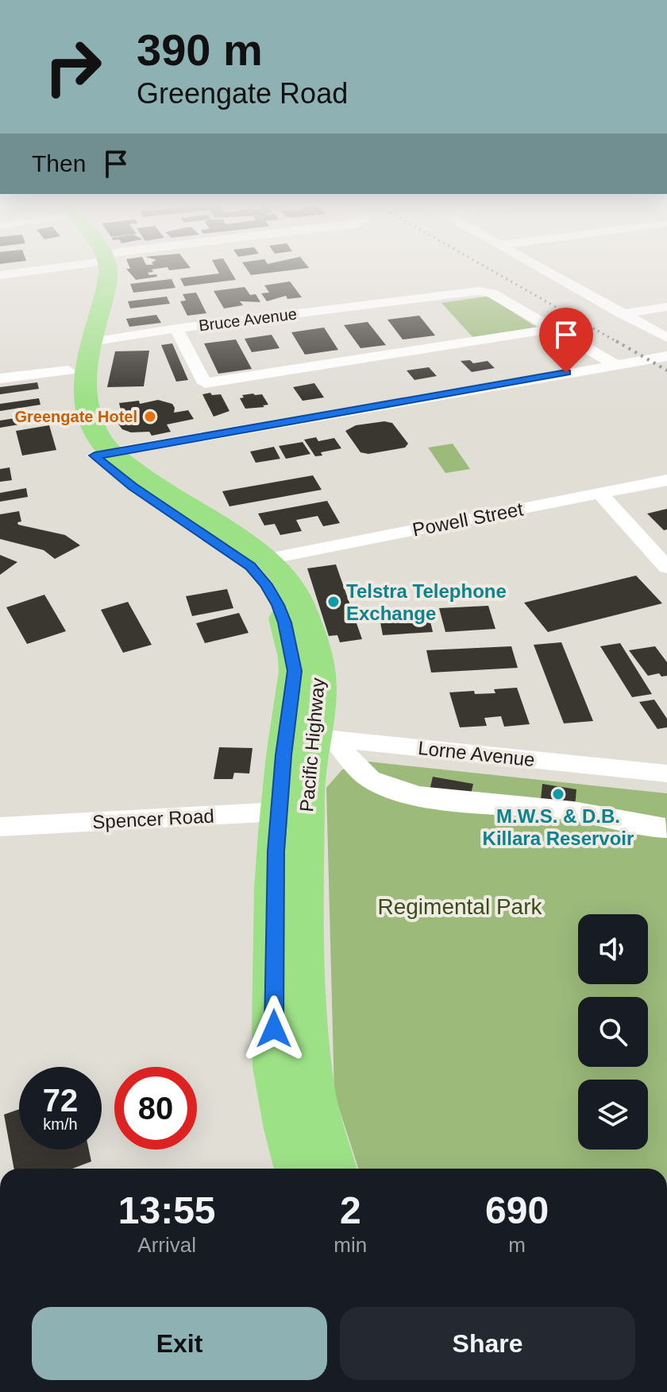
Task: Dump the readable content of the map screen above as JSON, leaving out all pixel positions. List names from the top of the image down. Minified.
{"streets":{"highway":["Pacific Highway"],"street":["Bruce Avenue","Powell Street","Lorne Avenue","Spencer Road"]},"crossings":[["Bruce Avenue","Pacific Highway"],["Powell Street","Pacific Highway"],["Pacific Highway","Lorne Avenue"],["Pacific Highway","Spencer Road"]],"parks":["Regimental Park"],"places":["Greengate Hotel","Telstra Telephone Exchange","M.W.S. & D.B. Killara Reservoir"],"page":{"turn":["390 m","Greengate Road"],"then":"Then","speed":"72 km/h","limit":"80","eta":["13:55","Arrival","2","min","690","m"],"buttons":["Exit","Share"]}}
